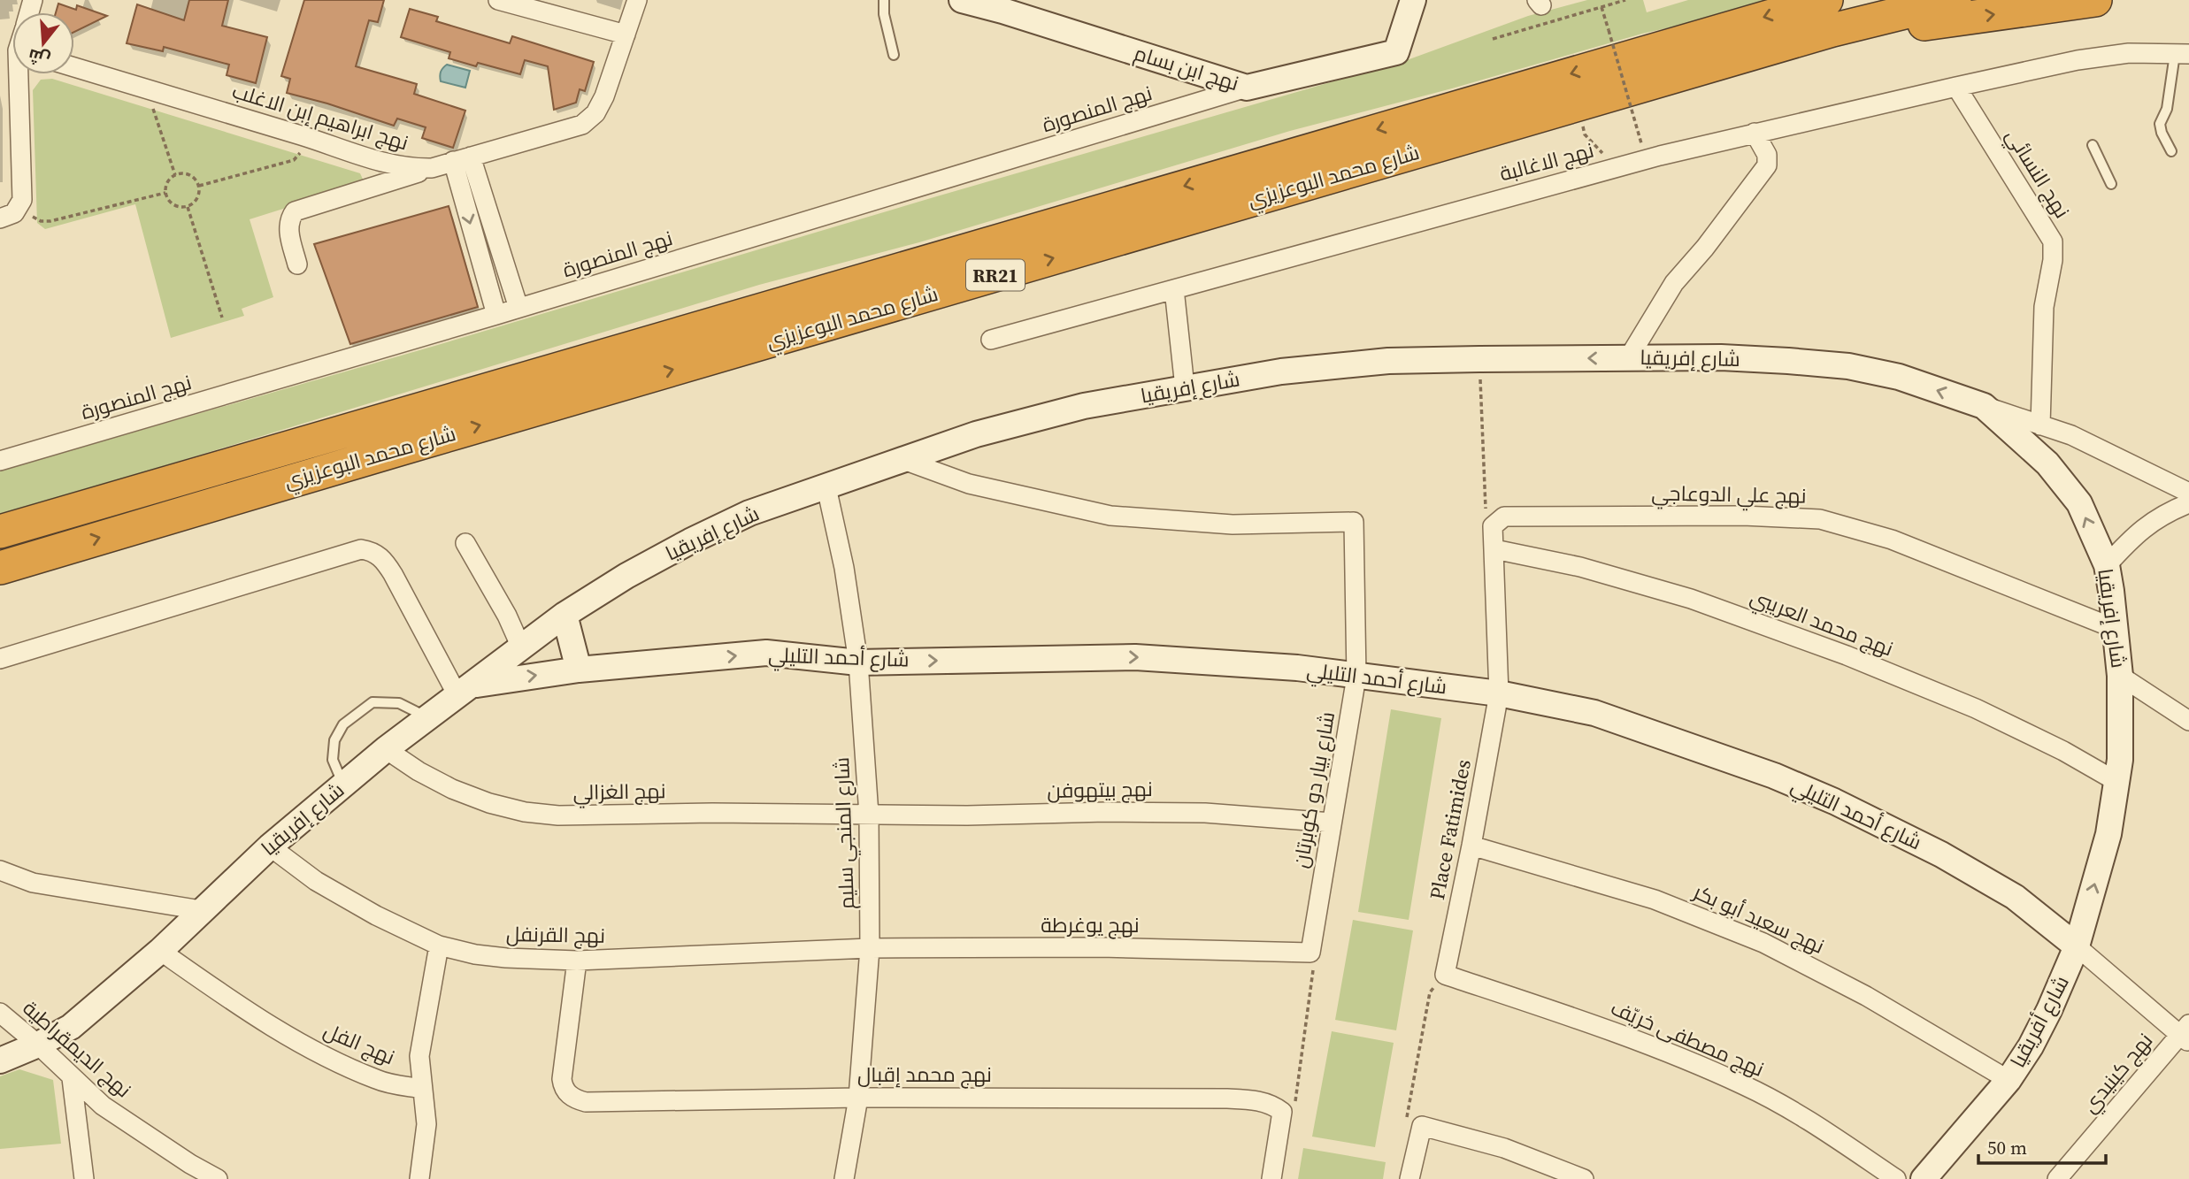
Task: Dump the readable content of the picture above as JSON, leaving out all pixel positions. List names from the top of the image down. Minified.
{"streets":{"highway":["شارع محمد البوعزيزي","RR21"],"street":["نهج ابن بسام","نهج المنصورة","نهج ابراهيم إبن الاغلب","نهج الاغالبة","نهج النسائي","شارع إفريقيا","نهج علي الدوعاجي","نهج محمد العريبي","شارع أحمد التليلي","نهج بيتهوفن","شارع بيار دو كوبرتان","نهج الغزالي","Place Fatimides","شارع المنجي سليم","نهج سعيد أبو بكر","نهج يوغرطة","نهج القرنفل","شارع أفريقيا","نهج مصطفى خريّف","نهج الفل","نهج الديمقراطية","نهج كينيدي","نهج محمد إقبال"]},"crossings":[["نهج ابن بسام","نهج المنصورة"],["نهج الاغالبة","نهج النسائي"],["شارع إفريقيا","نهج علي الدوعاجي"],["شارع إفريقيا","نهج محمد العريبي"],["شارع إفريقيا","شارع أحمد التليلي"],["شارع إفريقيا","شارع بيار دو كوبرتان"],["شارع إفريقيا","نهج الغزالي"],["شارع إفريقيا","شارع المنجي سليم"],["شارع إفريقيا","نهج القرنفل"],["شارع إفريقيا","شارع أفريقيا"],["شارع إفريقيا","نهج الفل"],["شارع إفريقيا","نهج الديمقراطية"],["شارع أحمد التليلي","شارع بيار دو كوبرتان"],["شارع أحمد التليلي","Place Fatimides"],["شارع أحمد التليلي","شارع المنجي سليم"],["شارع أحمد التليلي","شارع أفريقيا"],["شارع أحمد التليلي","نهج كينيدي"],["نهج بيتهوفن","شارع بيار دو كوبرتان"],["نهج بيتهوفن","نهج الغزالي"],["نهج بيتهوفن","شارع المنجي سليم"],["شارع بيار دو كوبرتان","نهج يوغرطة"],["نهج الغزالي","شارع المنجي سليم"],["Place Fatimides","نهج سعيد أبو بكر"],["Place Fatimides","نهج مصطفى خريّف"],["شارع المنجي سليم","نهج يوغرطة"],["شارع المنجي سليم","نهج القرنفل"],["شارع المنجي سليم","نهج محمد إقبال"],["نهج سعيد أبو بكر","شارع أفريقيا"],["نهج يوغرطة","نهج القرنفل"],["نهج القرنفل","نهج الفل"],["نهج القرنفل","نهج محمد إقبال"]],"one_way":["شارع أحمد التليلي"],"scale_bar":"50 m","north":"bottom"}
